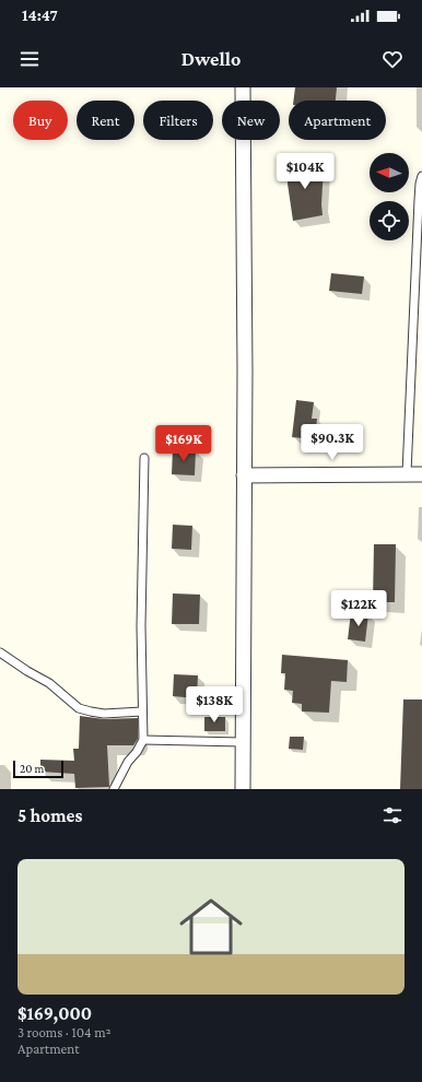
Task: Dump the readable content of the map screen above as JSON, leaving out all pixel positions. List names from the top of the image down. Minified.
{"scale_bar":"20 m","north":"left","page":{"status":"14:47","header":"Dwello","chip":["Buy","Rent","Filters","New","Apartment"],"price":["$104K","$90.3K","$169K","$122K","$138K"],"scale":"20 m","heading":"5 homes","list":[{"name":"$169,000","note":"3 rooms · 104 m² · Apartment"}]}}
